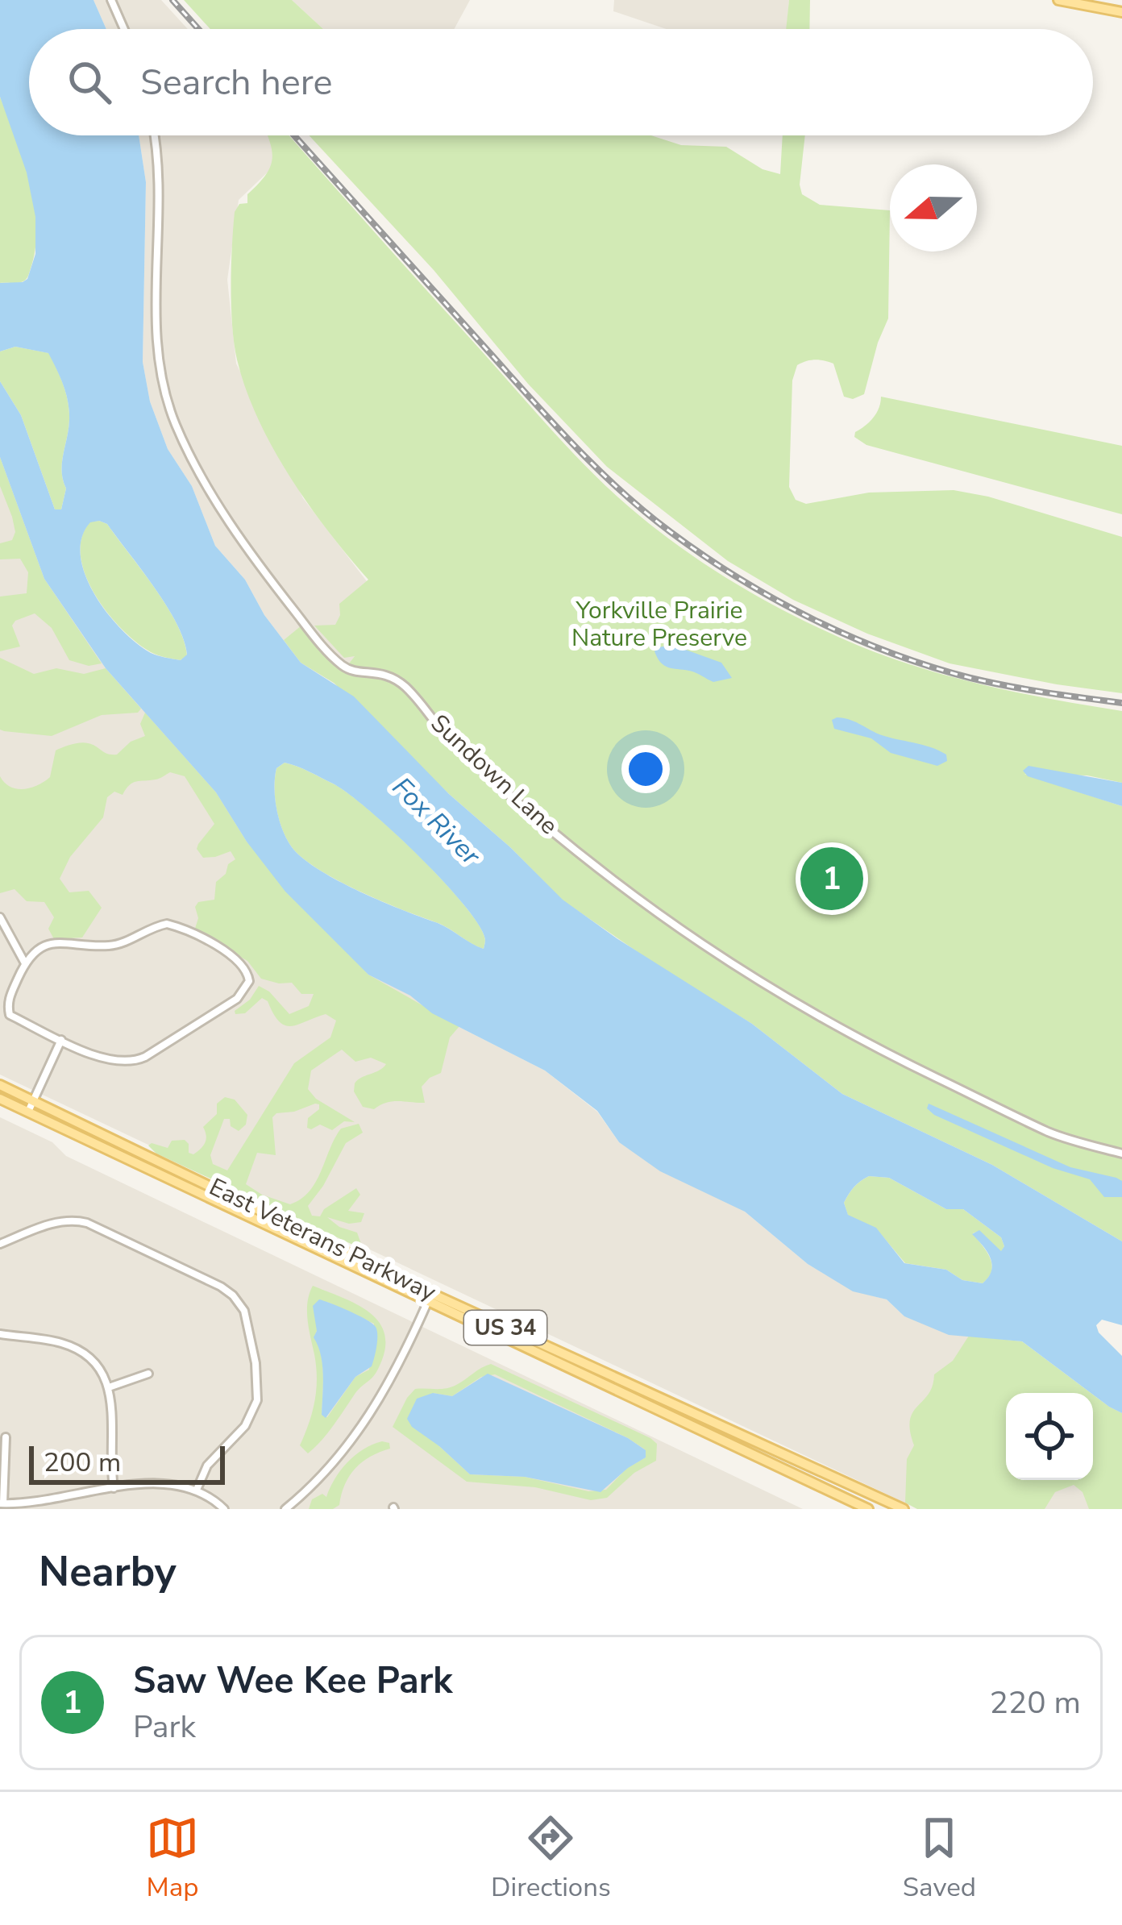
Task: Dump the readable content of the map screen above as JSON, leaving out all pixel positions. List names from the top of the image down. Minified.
{"streets":{"main road":["East Veterans Parkway","US 34"],"street":["Sundown Lane"]},"crossings":[["East Veterans Parkway","US 34"]],"water":["Fox River"],"parks":["Yorkville Prairie Nature Preserve"],"scale_bar":"200 m","north":"left","page":{"search":"Search here","pins":"1","scale":"200 m","heading":"Nearby","list":[{"mark":"1","name":"Saw Wee Kee Park","note":"Park","value":"220 m"}],"nav":["Map","Directions","Saved"]}}
